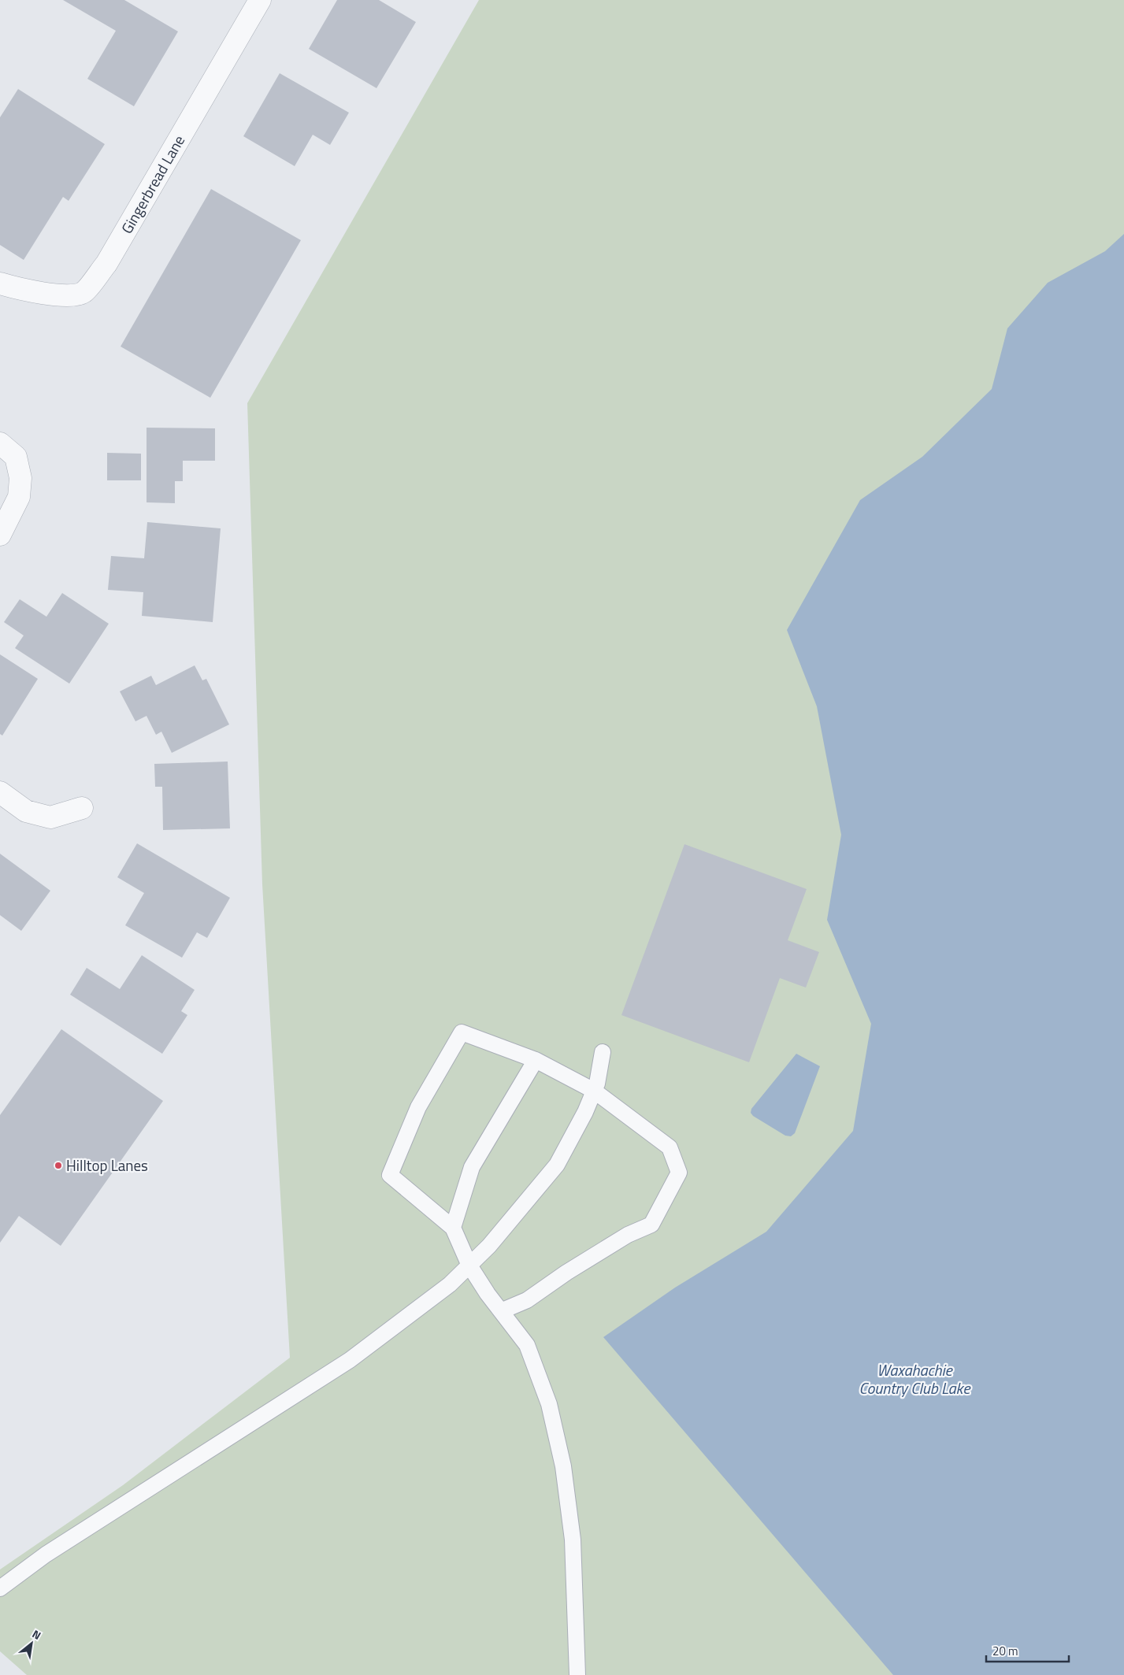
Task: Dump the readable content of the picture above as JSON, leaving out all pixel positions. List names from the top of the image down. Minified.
{"streets":{"street":["Gingerbread Lane"]},"water":["Waxahachie Country Club Lake"],"places":["Hilltop Lanes"],"scale_bar":"20 m","north":"top right"}
